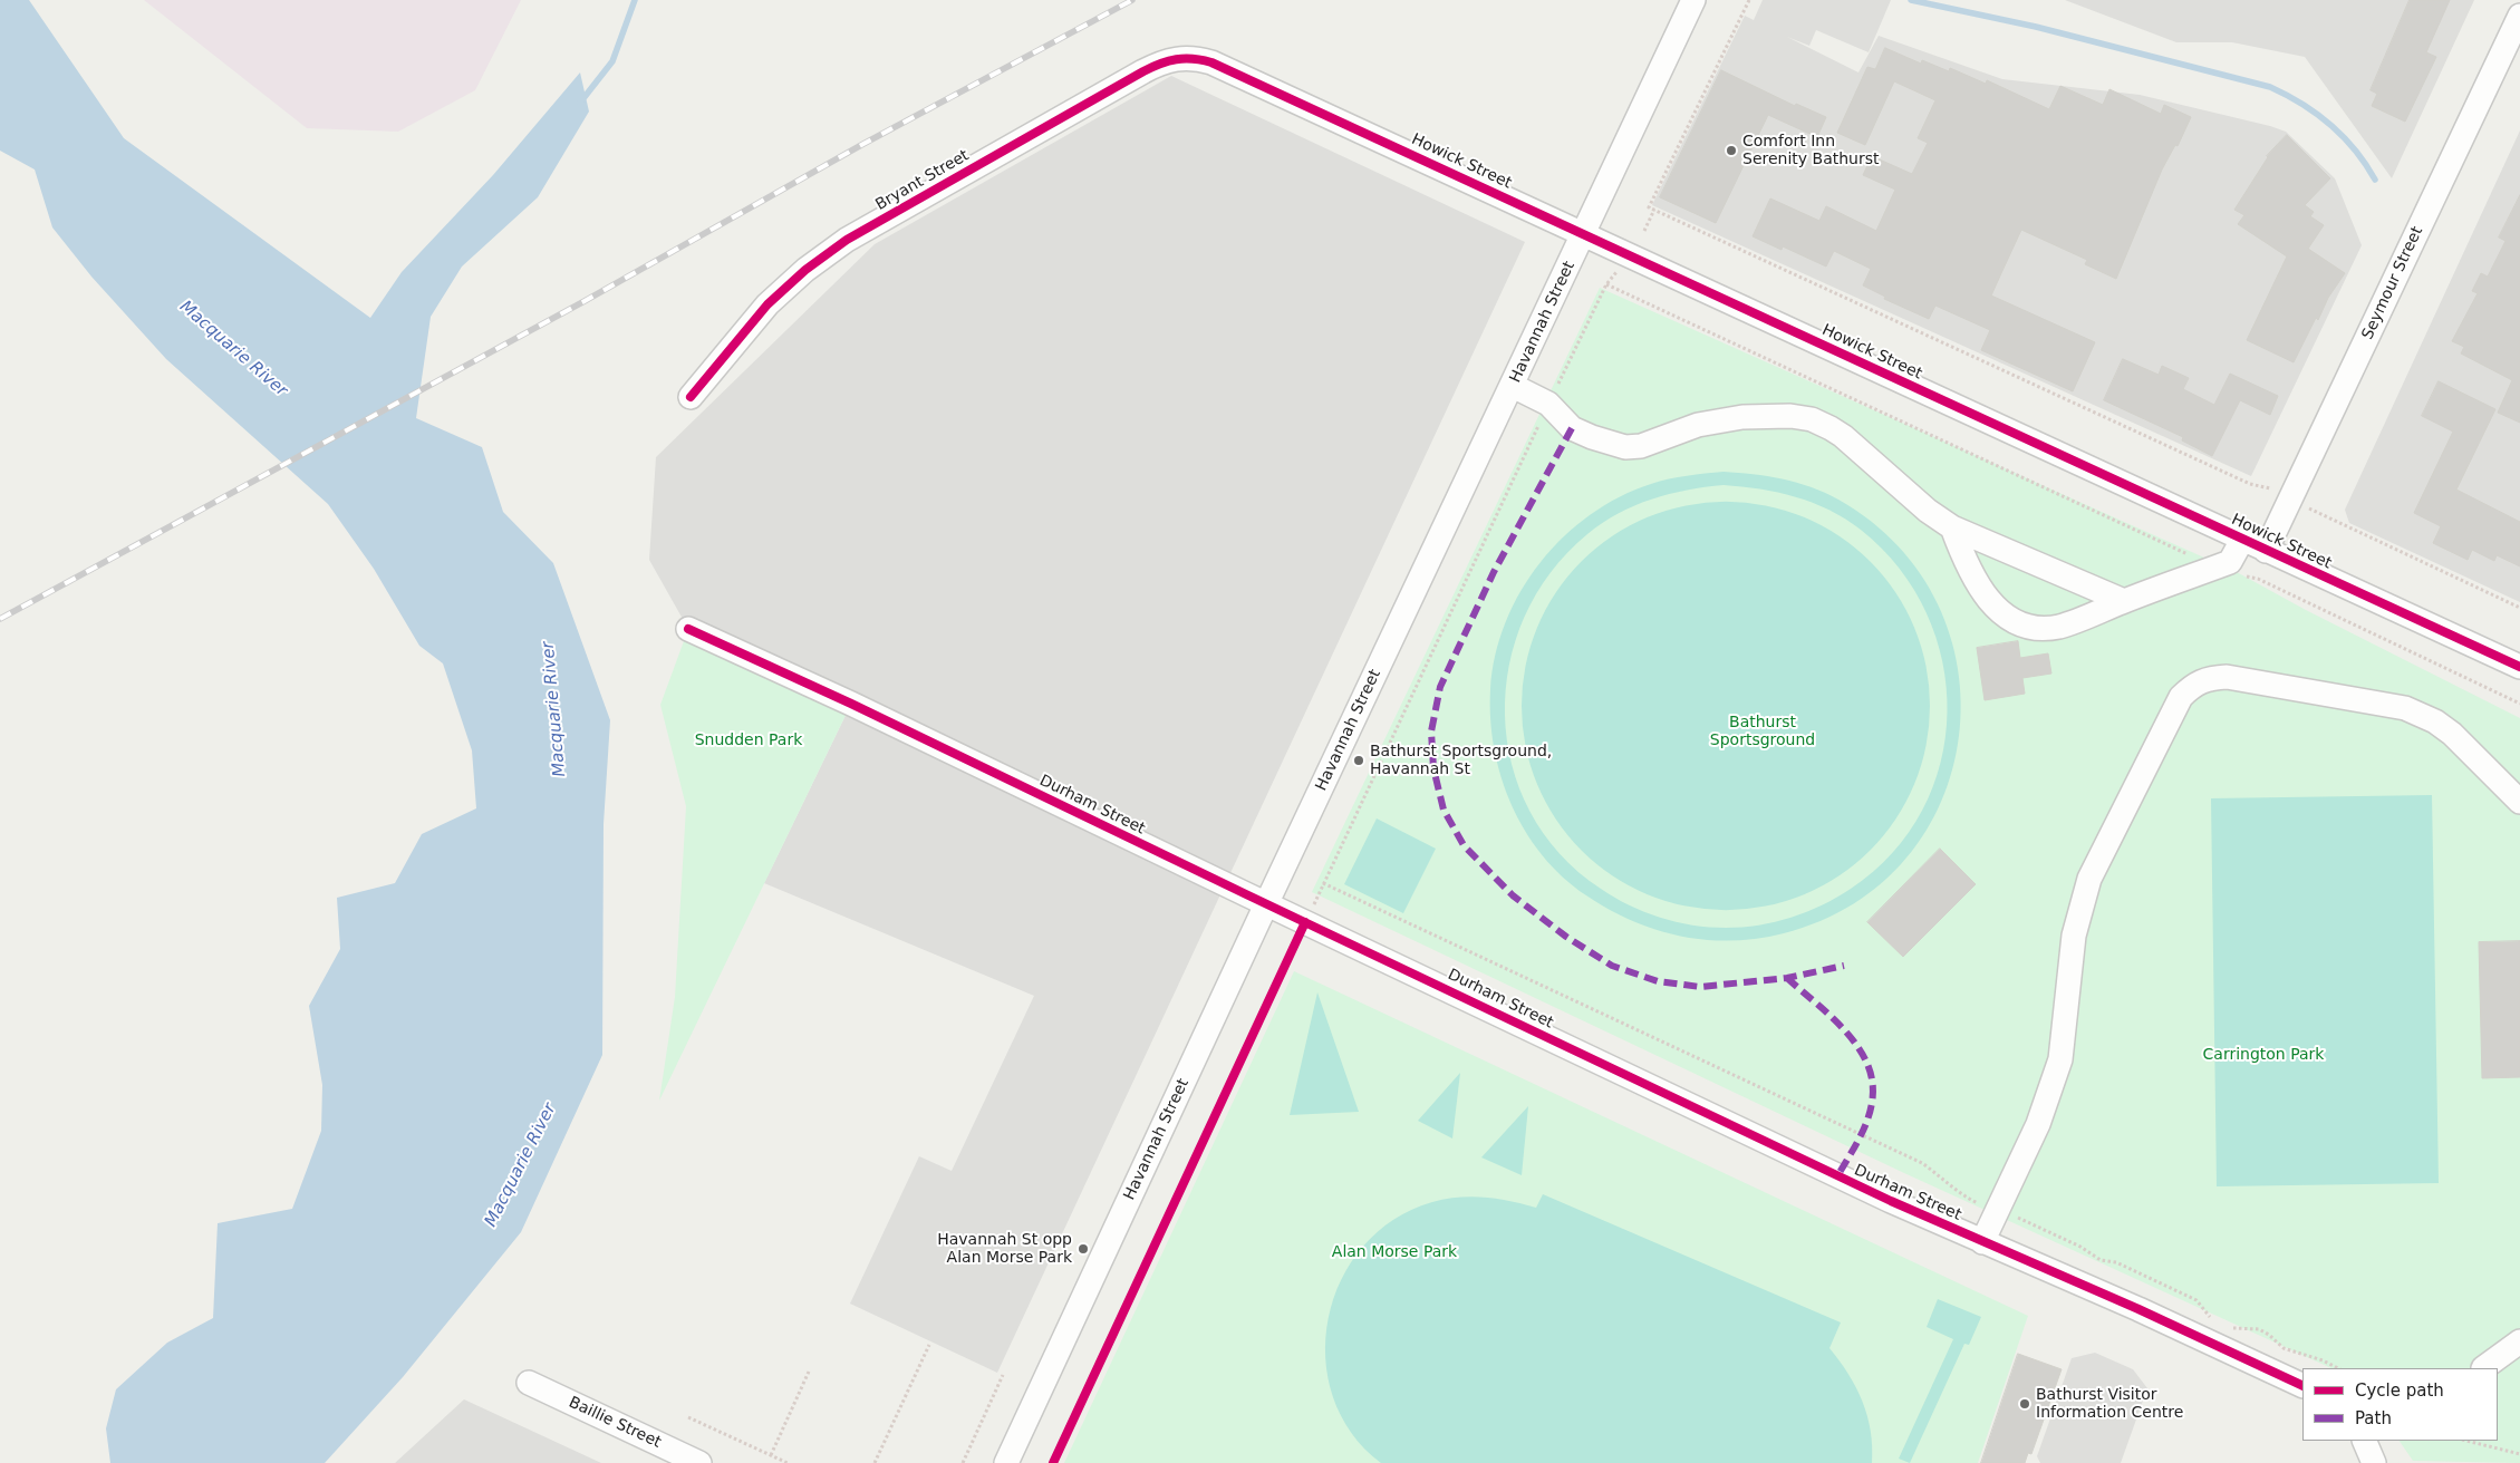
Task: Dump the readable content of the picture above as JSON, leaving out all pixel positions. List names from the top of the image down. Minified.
{"streets":{"street":["Howick Street","Bryant Street","Seymour Street","Havannah Street","Durham Street","Baillie Street"]},"crossings":[["Howick Street","Bryant Street"],["Howick Street","Seymour Street"],["Howick Street","Havannah Street"],["Havannah Street","Durham Street"]],"water":["Macquarie River"],"parks":["Bathurst Sportsground","Snudden Park","Carrington Park","Alan Morse Park"],"places":["Comfort Inn Serenity Bathurst","Bathurst Sportsground, Havannah St","Havannah St opp Alan Morse Park","Bathurst Visitor Information Centre"],"legend":["Cycle path","Path"]}
